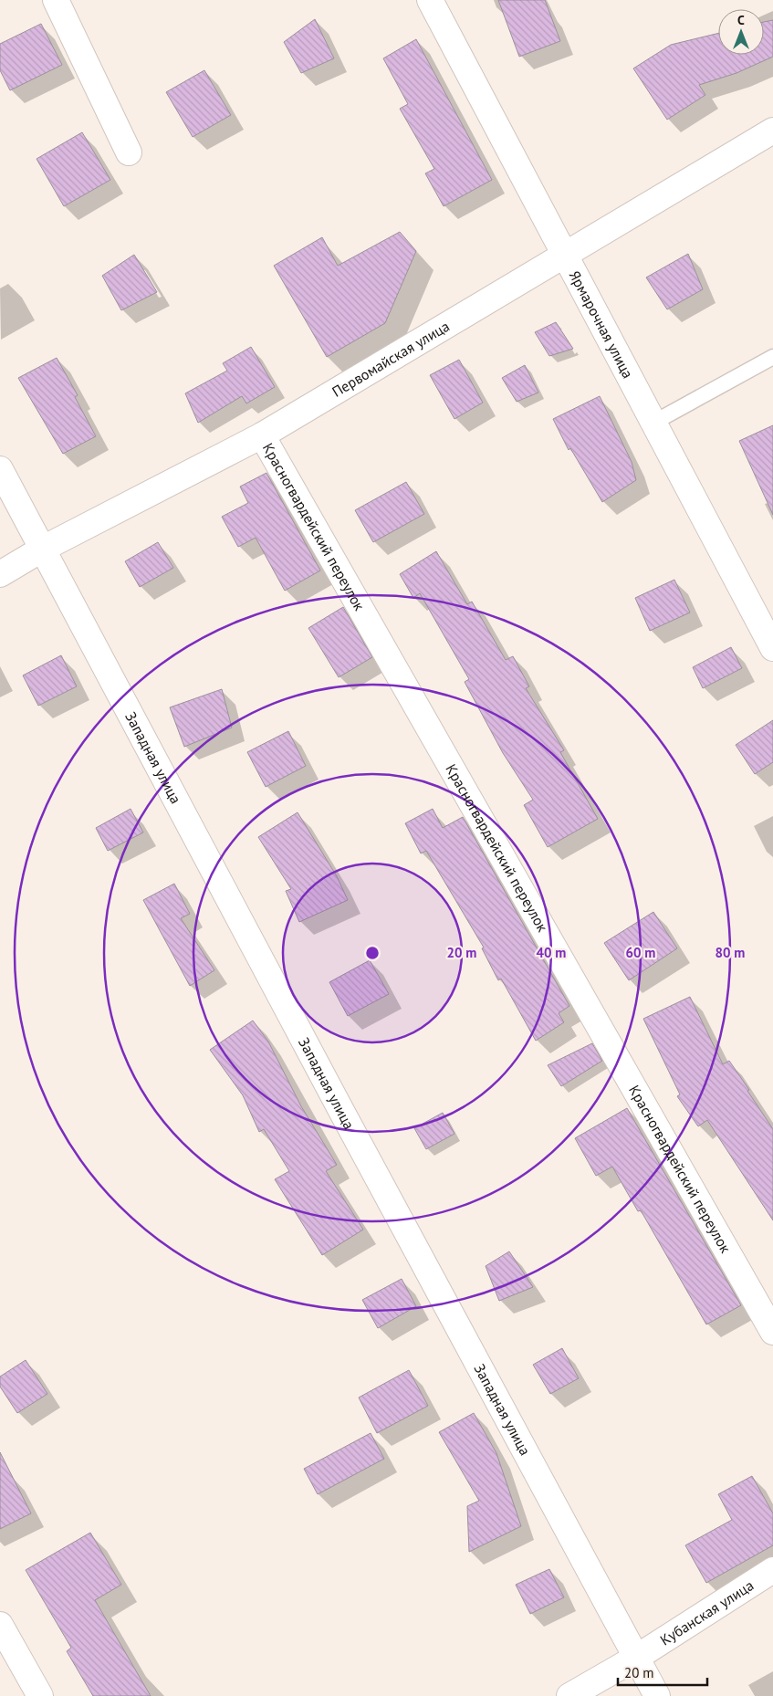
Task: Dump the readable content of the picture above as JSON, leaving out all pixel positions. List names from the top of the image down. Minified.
{"streets":{"street":["Ярмарочная улица","Первомайская улица","Красногвардейский переулок","Западная улица","Кубанская улица"]},"crossings":[["Ярмарочная улица","Первомайская улица"],["Первомайская улица","Красногвардейский переулок"],["Первомайская улица","Западная улица"],["Западная улица","Кубанская улица"]],"scale_bar":"20 m","north":"top","rings":["20 m","40 m","60 m","80 m"]}
